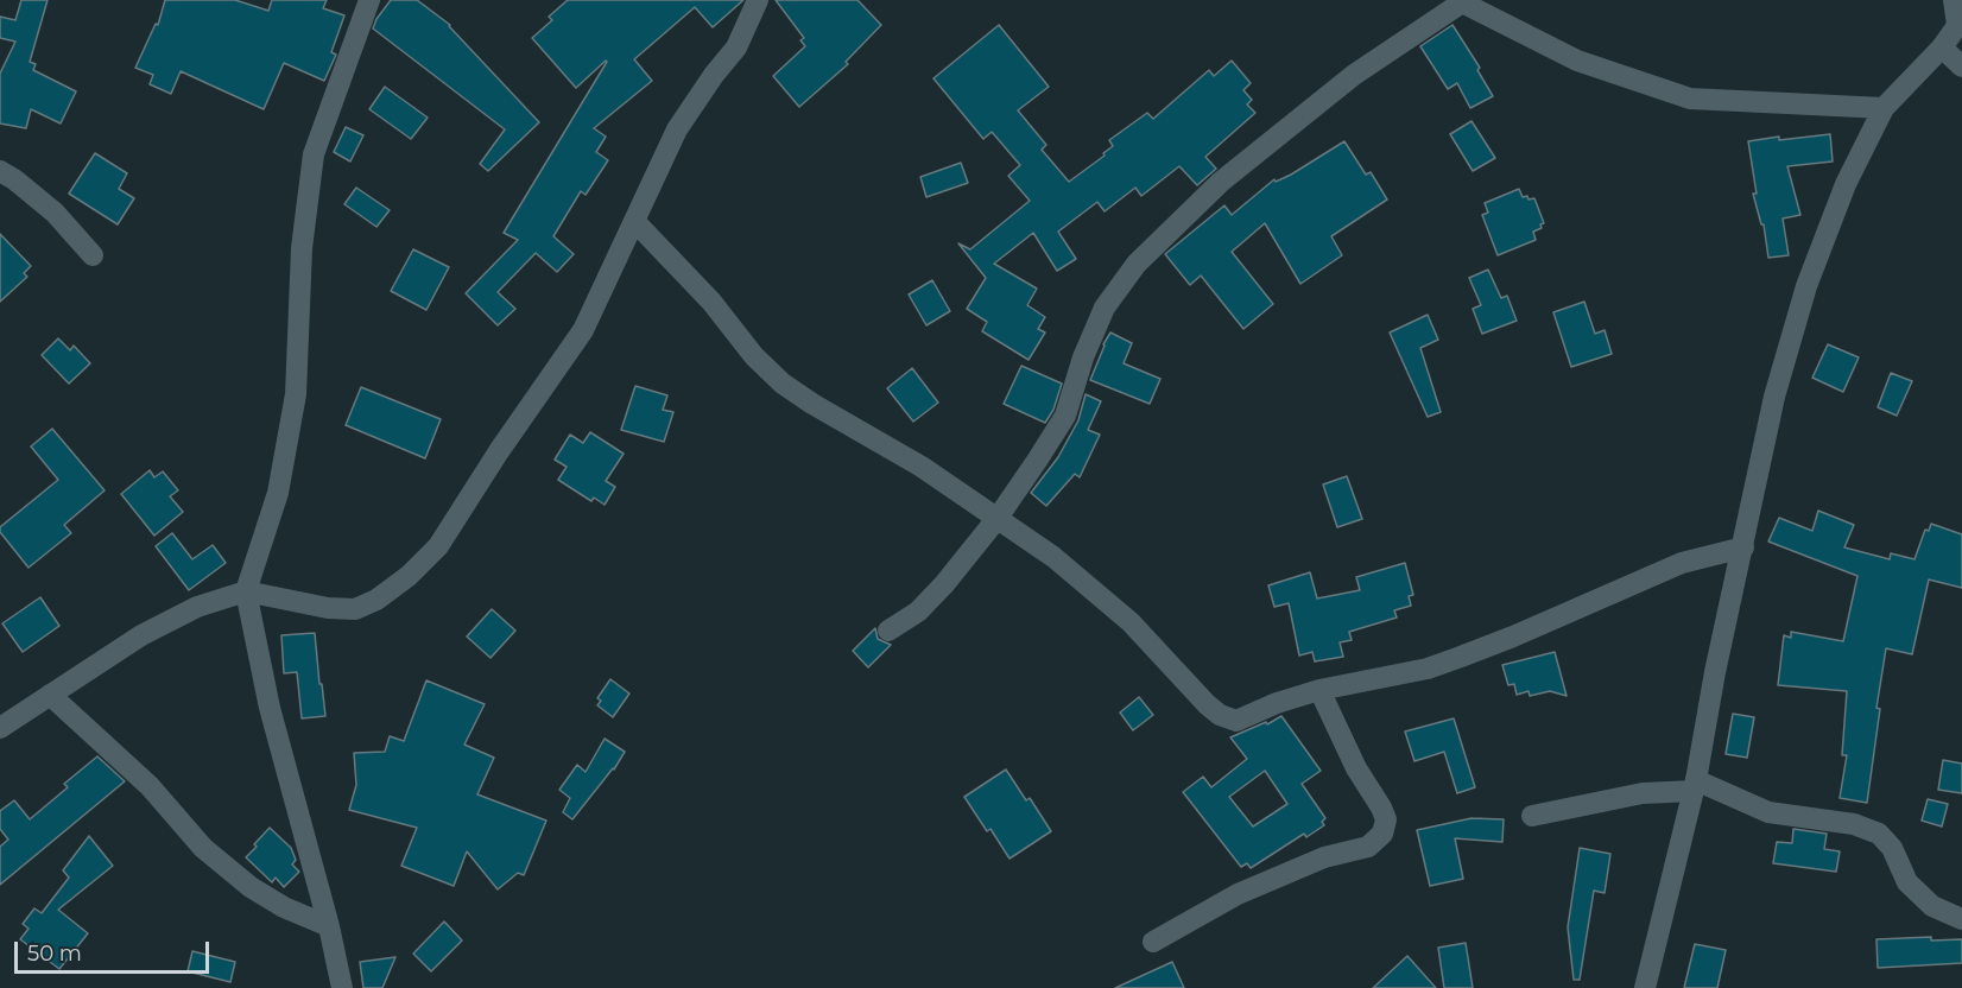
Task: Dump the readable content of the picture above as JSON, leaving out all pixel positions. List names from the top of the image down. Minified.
{"scale_bar":"50 m"}
